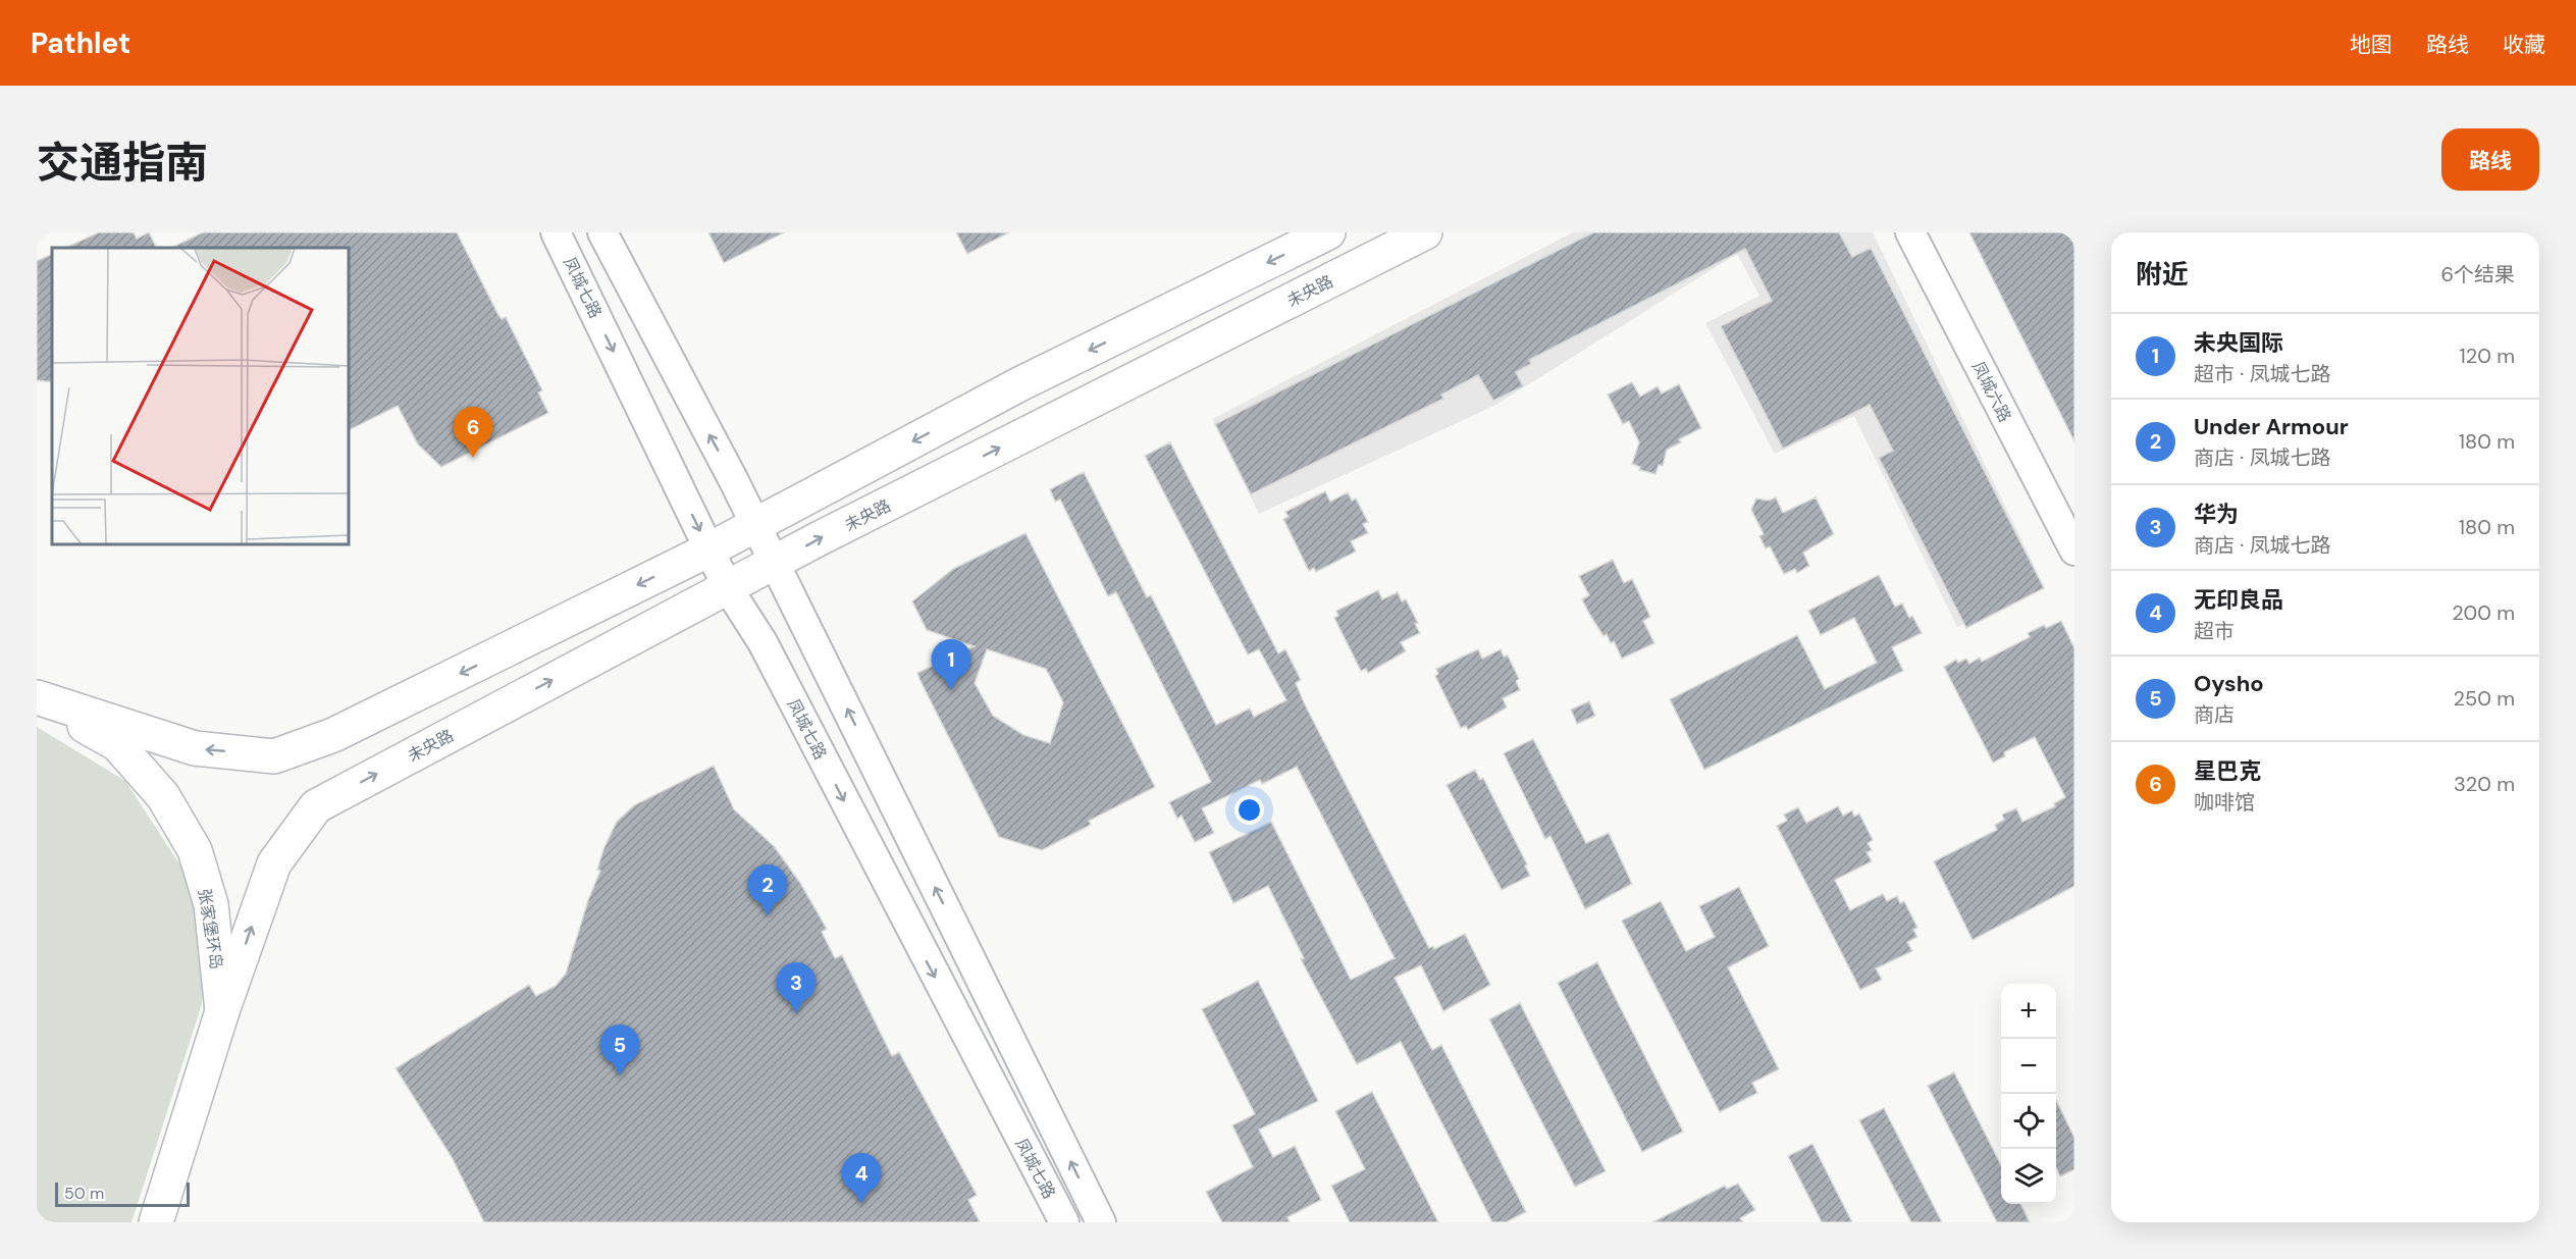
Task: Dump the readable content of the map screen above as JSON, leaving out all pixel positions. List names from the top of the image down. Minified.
{"streets":{"main road":["未央路","张家堡环岛"],"street":["凤城七路","凤城六路"]},"crossings":[["凤城七路","未央路"],["未央路","张家堡环岛"]],"scale_bar":"50 m","page":{"header":"Pathlet","nav":["地图","路线","收藏"],"title":"交通指南","buttons":"路线","heading":["附近","6个结果"],"list":[{"mark":"1","name":"未央国际","note":"超市 · 凤城七路","value":"120 m"},{"mark":"2","name":"Under Armour","note":"商店 · 凤城七路","value":"180 m"},{"mark":"3","name":"华为","note":"商店 · 凤城七路","value":"180 m"},{"mark":"4","name":"无印良品","note":"超市","value":"200 m"},{"mark":"5","name":"Oysho","note":"商店","value":"250 m"},{"mark":"6","name":"星巴克","note":"咖啡馆","value":"320 m"}],"pins":["6","1","2","3","5","4"],"map_buttons":["+","−"],"scale":"50 m"}}
